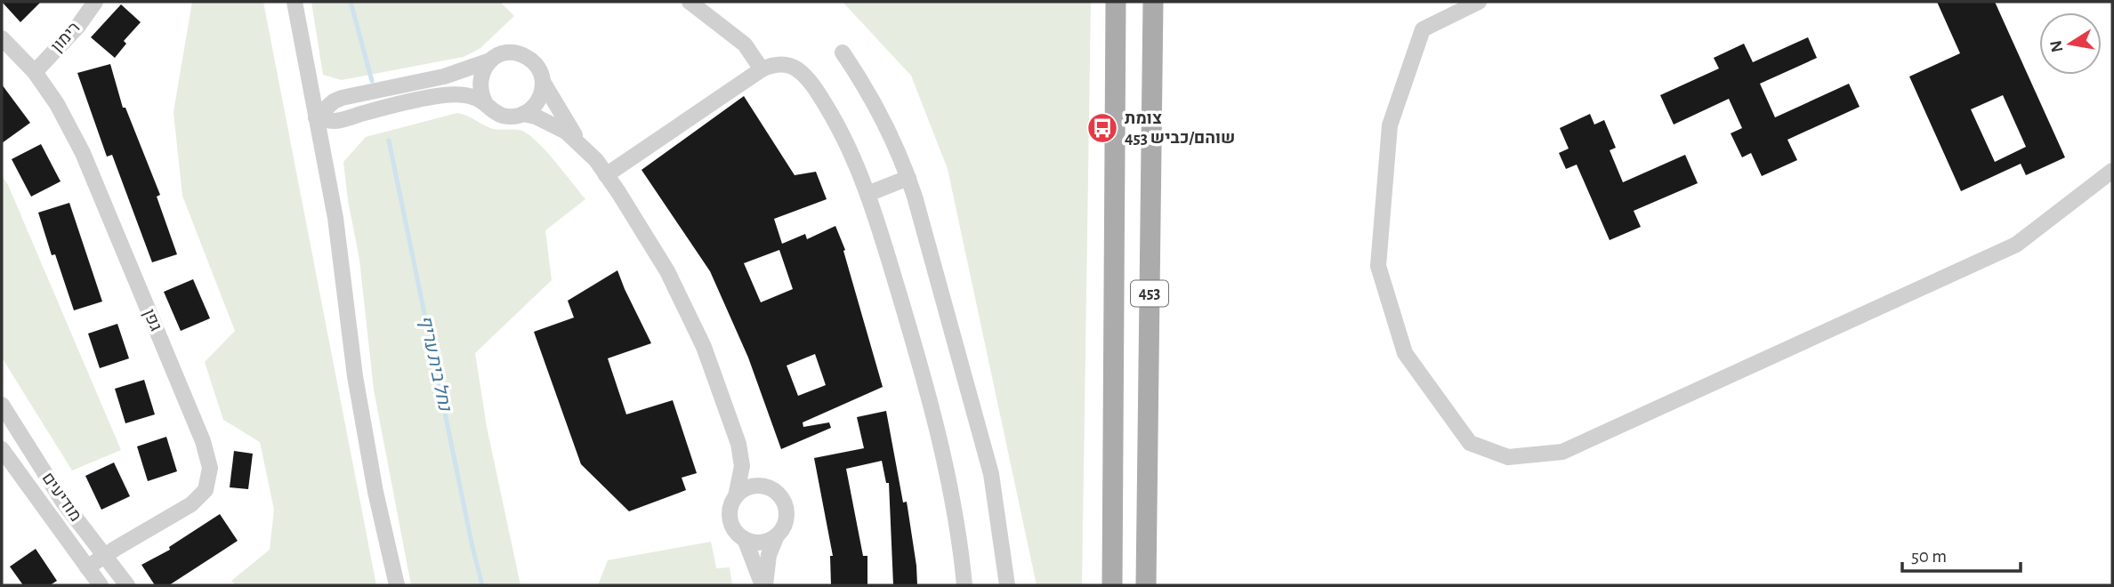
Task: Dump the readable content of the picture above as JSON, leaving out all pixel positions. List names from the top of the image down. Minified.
{"streets":{"main road":["453"],"street":["רימון","גפן","מודיעים"]},"crossings":[["רימון","גפן"],["גפן","מודיעים"]],"water":["נחל בית עריף"],"places":{"bus stop":["צומת שוהם/כביש 453"]},"scale_bar":"50 m","north":"left"}
